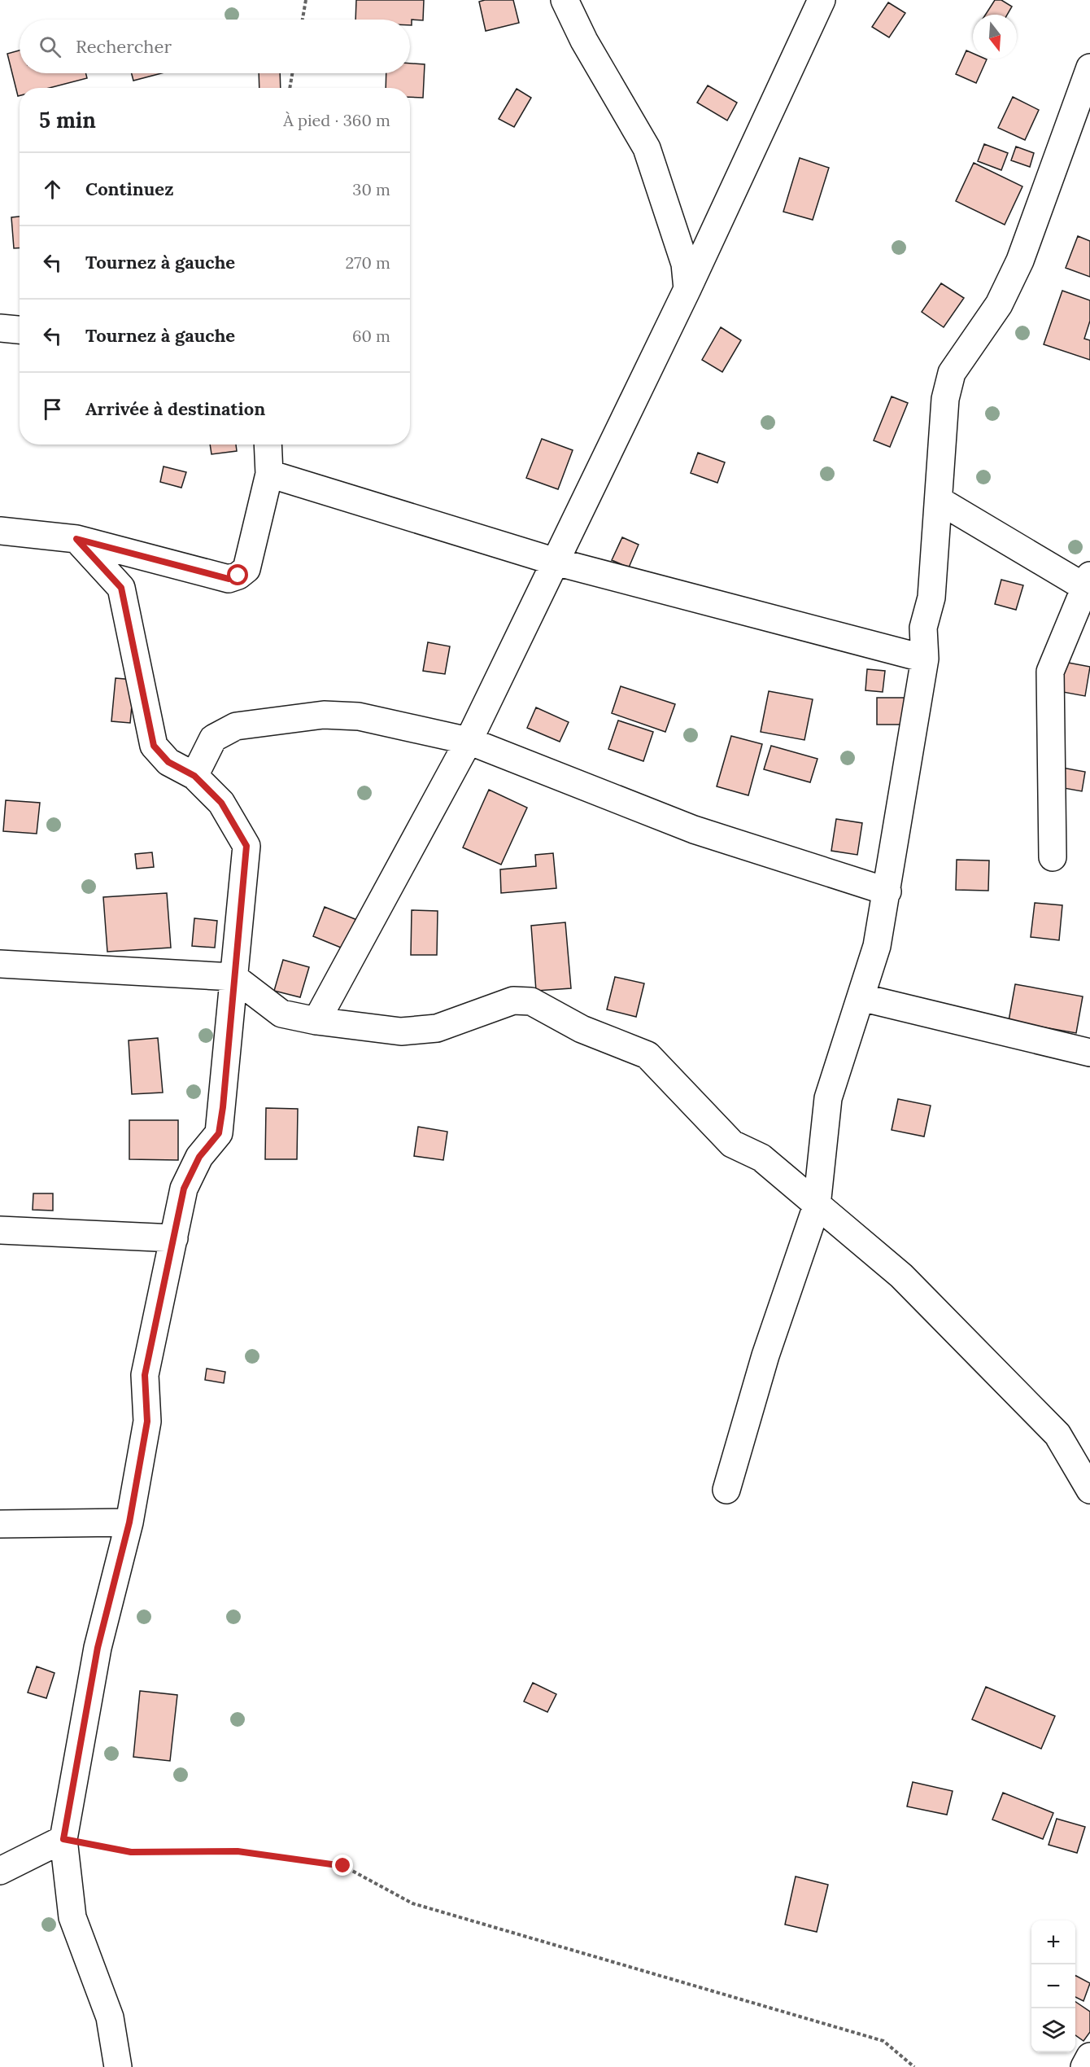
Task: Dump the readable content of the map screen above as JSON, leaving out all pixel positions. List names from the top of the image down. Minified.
{"north":"bottom","page":{"search":"Rechercher","heading":["5 min","À pied · 360 m"],"list":[["Continuez","30 m"],["Tournez à gauche","270 m"],["Tournez à gauche","60 m"],"Arrivée à destination"],"map_buttons":["+","−"]}}
